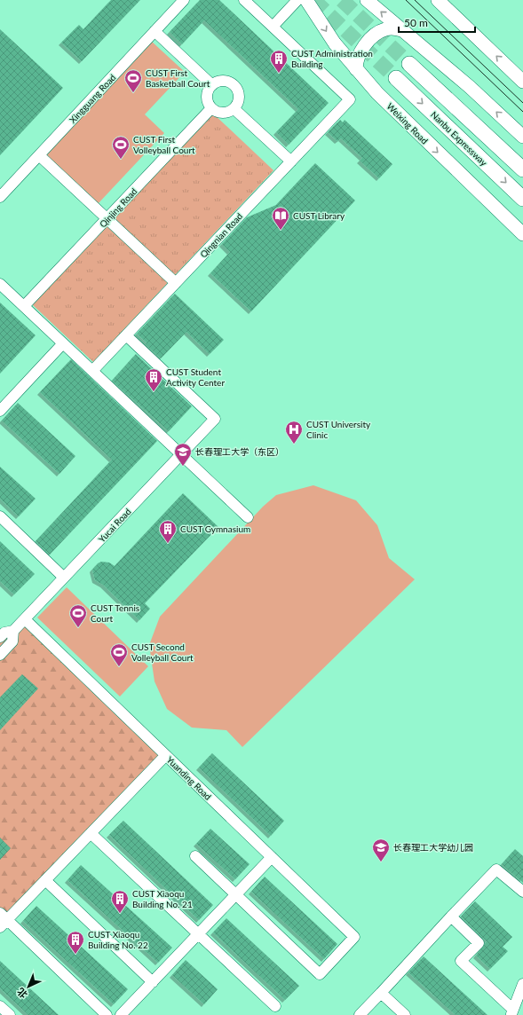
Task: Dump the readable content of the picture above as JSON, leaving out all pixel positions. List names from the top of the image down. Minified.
{"streets":{"highway":["Nanbu Expressway"],"main road":["Weixing Road"],"street":["Xingguang Road","Qinjing Road","Qingnian Road","Yucai Road","Yuanding Road"]},"crossings":[["Qingnian Road","Yucai Road"],["Yucai Road","Yuanding Road"]],"places":{"building":["CUST Administration Building","CUST Student Activity Center","CUST Gymnasium","CUST Xiaoqu Building No. 21","CUST Xiaoqu Building No. 22"],"sports":["CUST First Basketball Court","CUST First Volleyball Court","CUST Tennis Court","CUST Second Volleyball Court"],"library":["CUST Library"],"hospital":["CUST University Clinic"],"school or university":["长春理工大学（东区）","长春理工大学幼儿园"]},"scale_bar":"50 m","north":"bottom left"}
